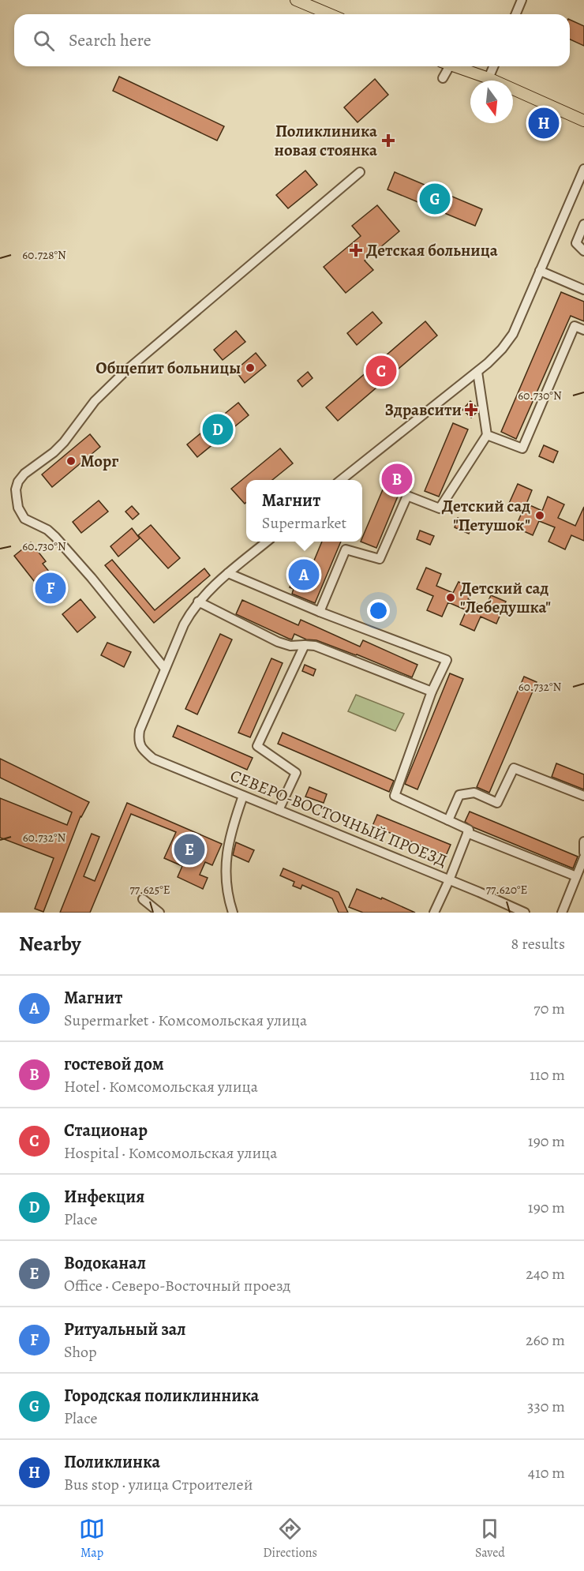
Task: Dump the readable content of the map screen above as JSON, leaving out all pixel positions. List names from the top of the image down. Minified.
{"streets":{"street":["СЕВЕРО-ВОСТОЧНЫЙ ПРОЕЗД"]},"places":{"health":["Поликлиника новая стоянка","Детская больница","Здравсити"],"other":["Общепит больницы","Морг","Детский сад \"Петушок\"","Детский сад \"Лебедушка\""]},"north":"bottom","page":{"search":"Search here","pins":["H","G","C","D","B","A","F","E"],"popup":["Магнит","Supermarket"],"heading":["Nearby","8 results"],"list":[{"mark":"A","name":"Магнит","note":"Supermarket · Комсомольская улица","value":"70 m"},{"mark":"B","name":"гостевой дом","note":"Hotel · Комсомольская улица","value":"110 m"},{"mark":"C","name":"Стационар","note":"Hospital · Комсомольская улица","value":"190 m"},{"mark":"D","name":"Инфекция","note":"Place","value":"190 m"},{"mark":"E","name":"Водоканал","note":"Office · Северо-Восточный проезд","value":"240 m"},{"mark":"F","name":"Ритуальный зал","note":"Shop","value":"260 m"},{"mark":"G","name":"Городская поликлинника","note":"Place","value":"330 m"},{"mark":"H","name":"Поликлинка","note":"Bus stop · улица Строителей","value":"410 m"}],"nav":["Map","Directions","Saved"]},"coordinates":["60.728°N","60.730°N","60.732°N","77.625°E","77.620°E"]}
